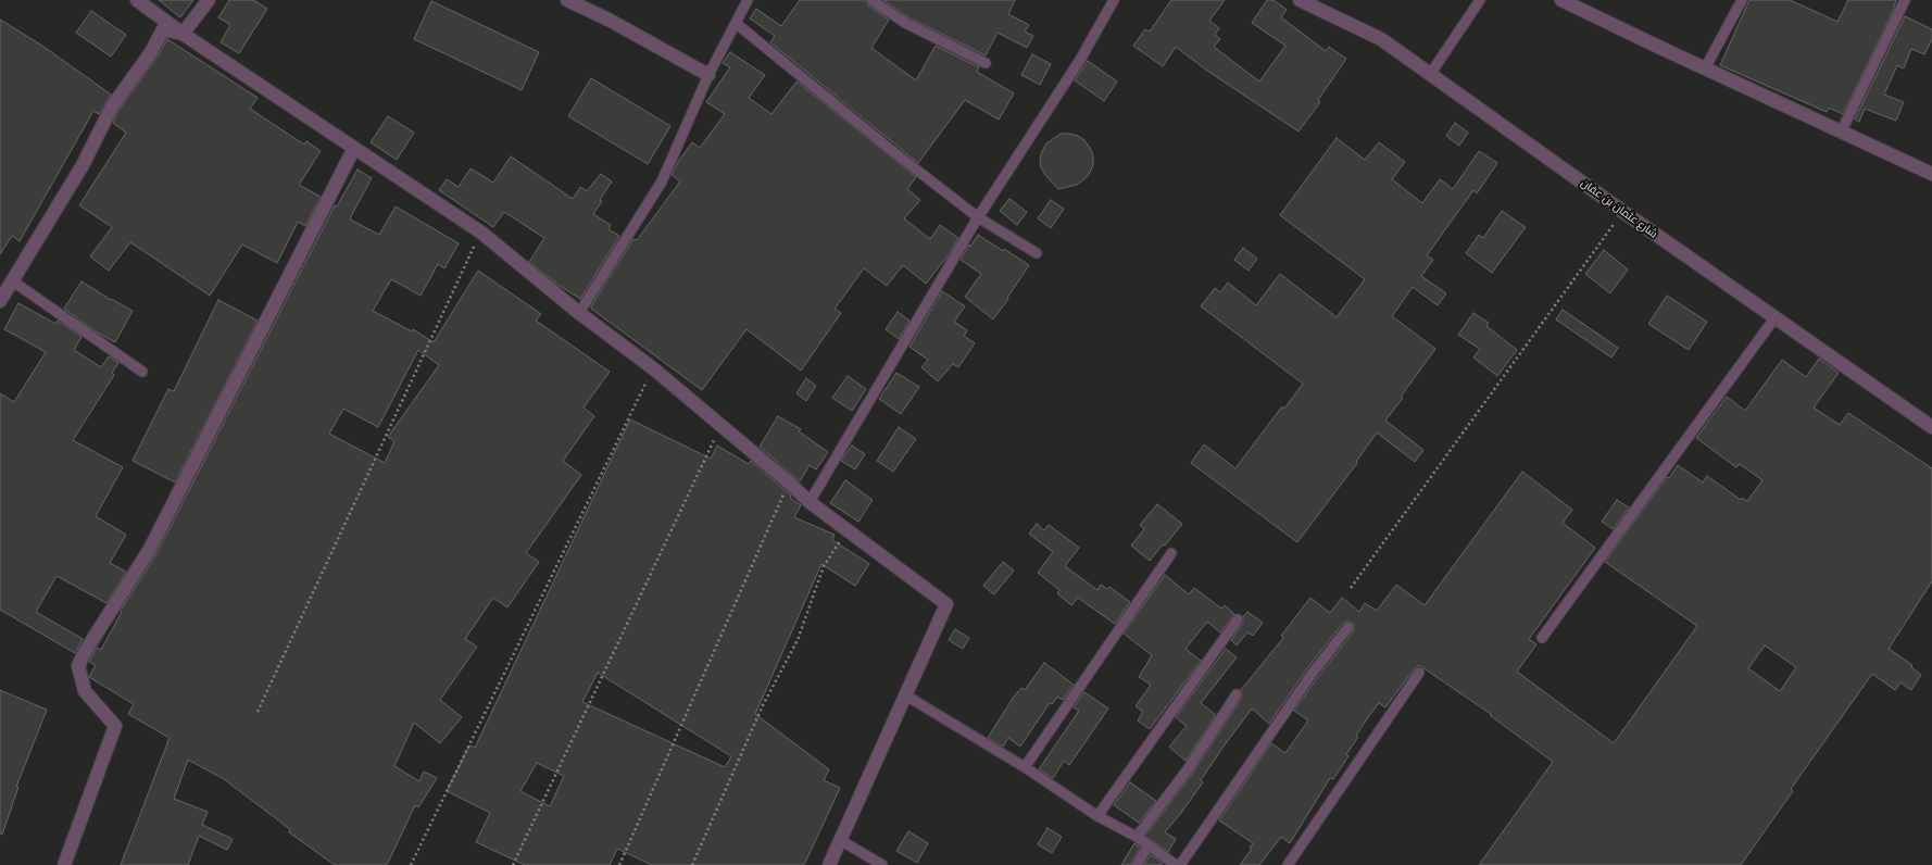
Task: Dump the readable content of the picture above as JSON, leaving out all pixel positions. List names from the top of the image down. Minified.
{"streets":{"street":["شارع عثمان بن عفان"]}}
